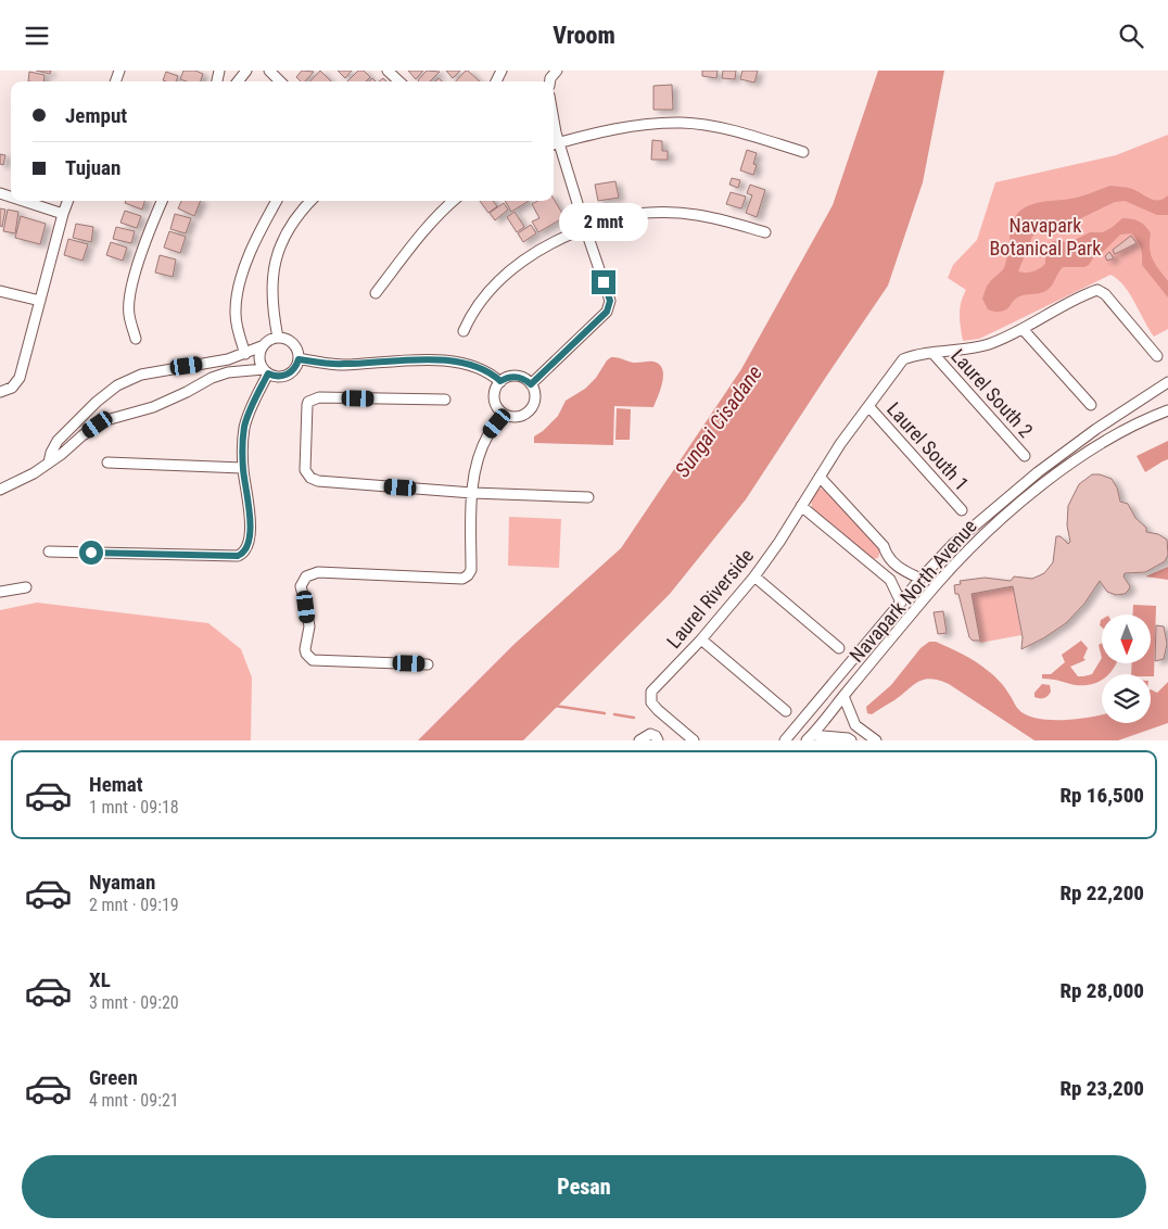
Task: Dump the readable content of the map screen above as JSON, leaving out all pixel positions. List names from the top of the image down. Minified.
{"streets":{"street":["Laurel South 2","Laurel South 1","Navapark North Avenue","Laurel Riverside"]},"crossings":[["Laurel South 2","Laurel Riverside"],["Laurel South 1","Laurel Riverside"]],"water":["Sungai Cisadane"],"parks":["Navapark Botanical Park"],"north":"bottom","page":{"header":"Vroom","banner":["Jemput","Tujuan"],"bubble":"2 mnt","list":[{"name":"Hemat","note":"1 mnt · 09:18","value":"Rp 16,500"},{"name":"Nyaman","note":"2 mnt · 09:19","value":"Rp 22,200"},{"name":"XL","note":"3 mnt · 09:20","value":"Rp 28,000"},{"name":"Green","note":"4 mnt · 09:21","value":"Rp 23,200"}],"buttons":"Pesan"}}
